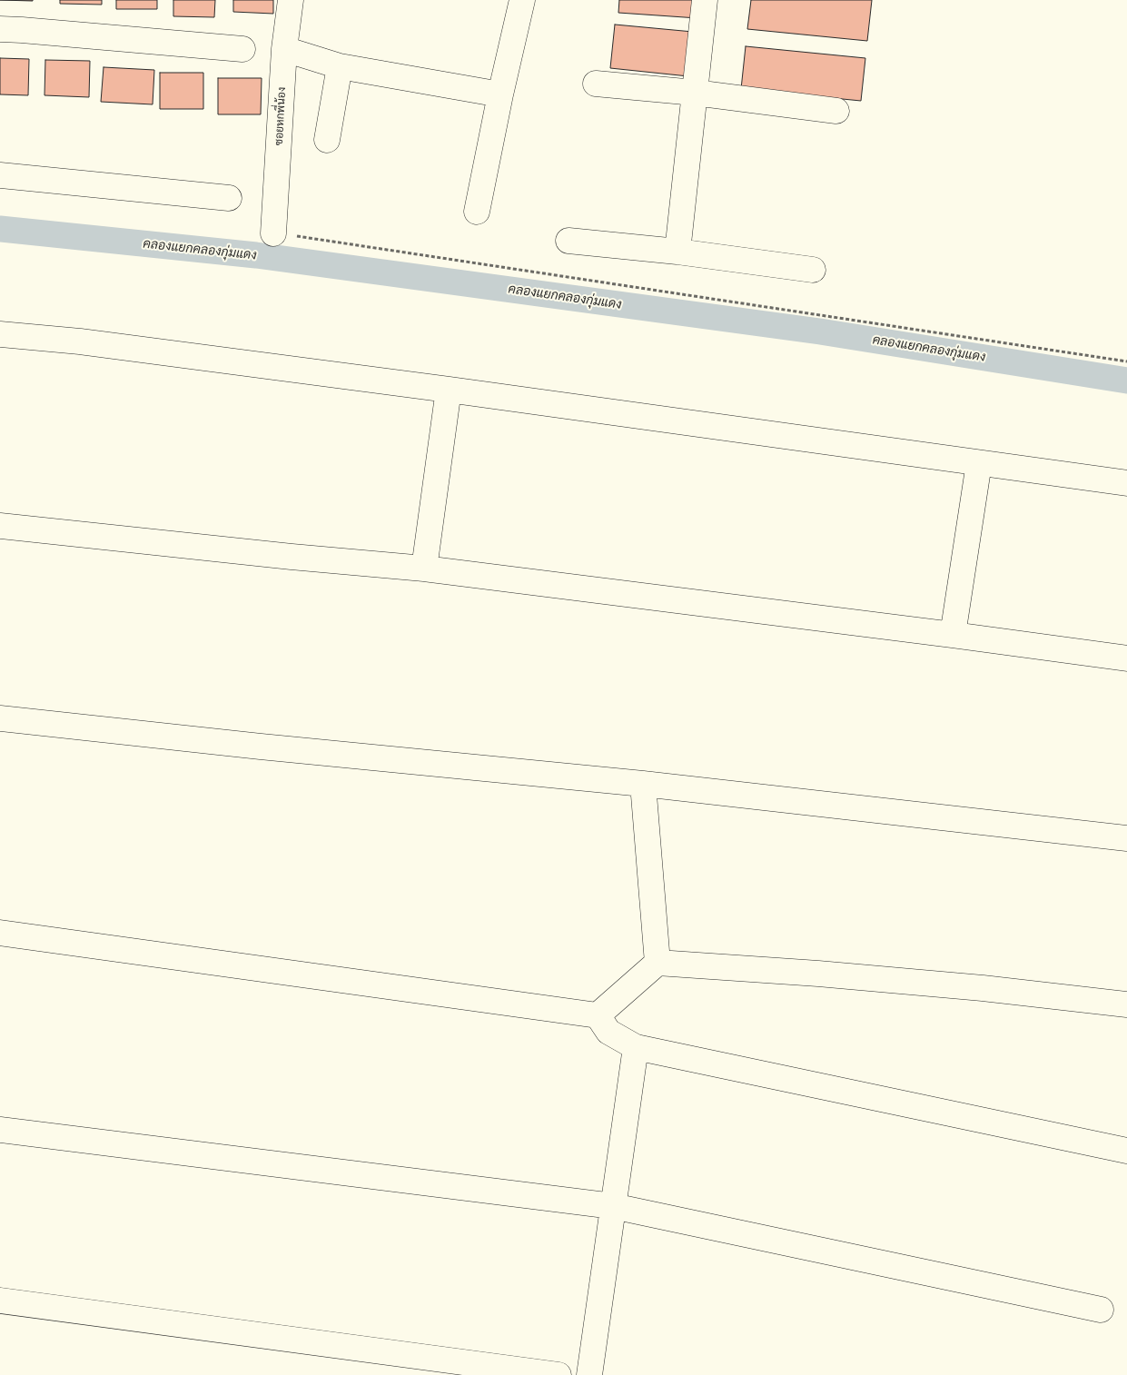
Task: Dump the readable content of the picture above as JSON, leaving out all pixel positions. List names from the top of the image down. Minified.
{"streets":{"street":["ซอยหกพี่น้อง"]},"water":["คลองแยกคลองกุ่มแดง"]}
